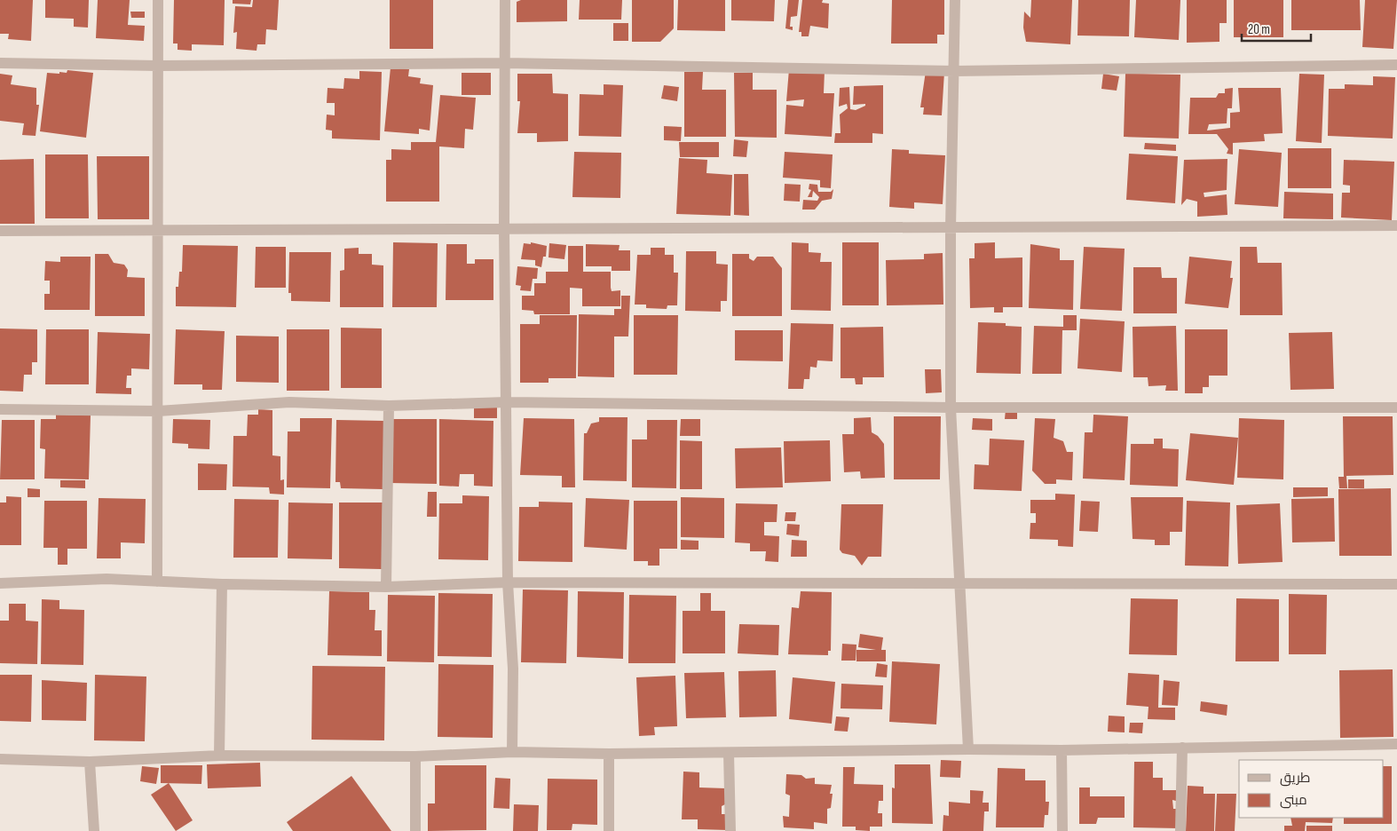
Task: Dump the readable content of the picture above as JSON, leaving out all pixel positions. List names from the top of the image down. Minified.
{"legend":["طريق","مبنى"],"scale_bar":"20 m"}
